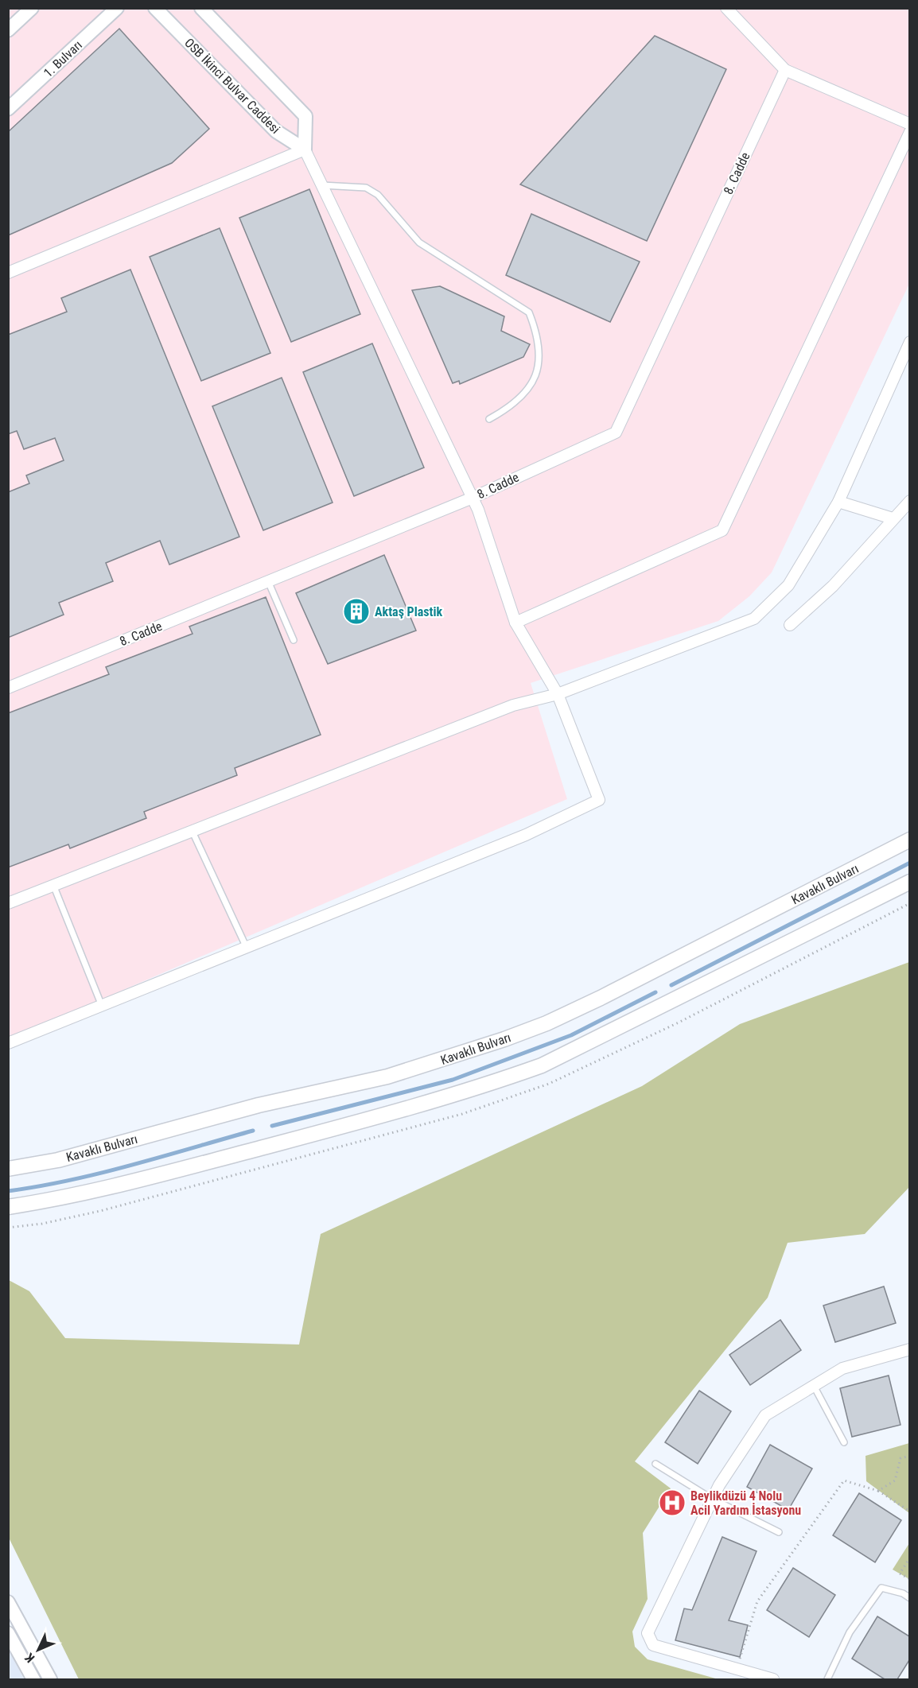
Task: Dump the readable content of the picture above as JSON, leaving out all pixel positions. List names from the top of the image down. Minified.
{"streets":{"main road":["Kavaklı Bulvarı"],"street":["1. Bulvarı","OSB İkinci Bulvar Caddesi","8. Cadde"]},"places":{"building":["Aktaş Plastik"],"hospital":["Beylikdüzü 4 Nolu Acil Yardım İstasyonu"]},"north":"bottom left"}
